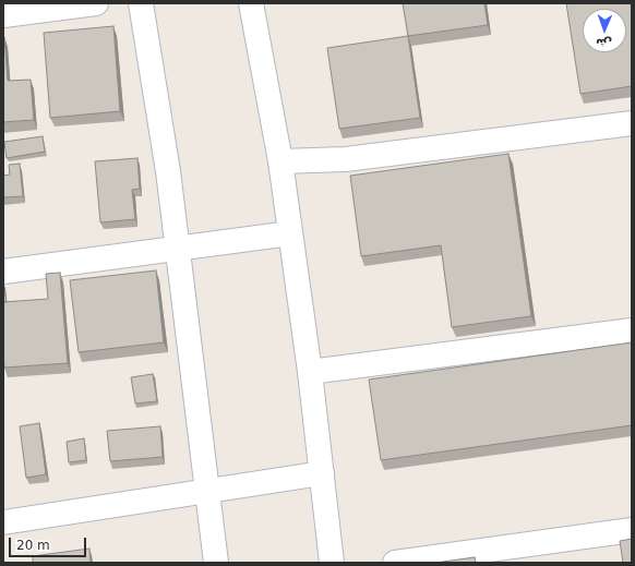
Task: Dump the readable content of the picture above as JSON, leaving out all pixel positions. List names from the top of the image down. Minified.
{"scale_bar":"20 m","north":"bottom"}
